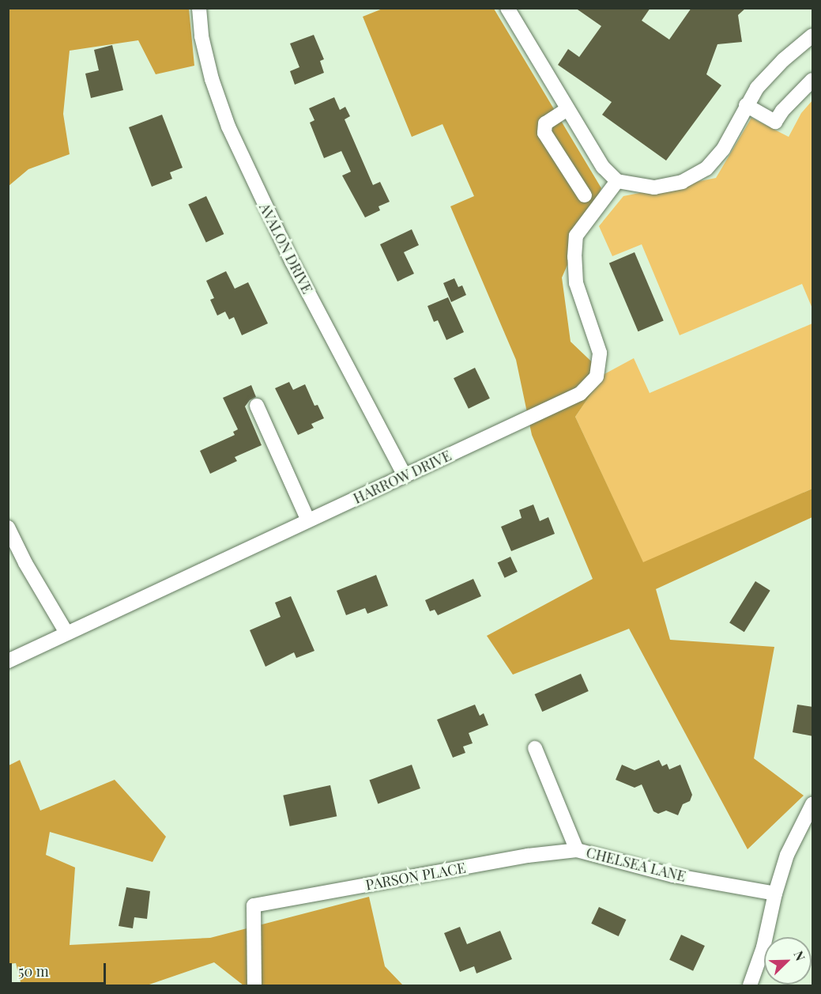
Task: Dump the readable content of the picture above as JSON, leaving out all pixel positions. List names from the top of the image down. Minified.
{"streets":{"street":["AVALON DRIVE","HARROW DRIVE","CHELSEA LANE","PARSON PLACE"]},"crossings":[["AVALON DRIVE","HARROW DRIVE"],["CHELSEA LANE","PARSON PLACE"]],"scale_bar":"50 m","north":"top right"}
